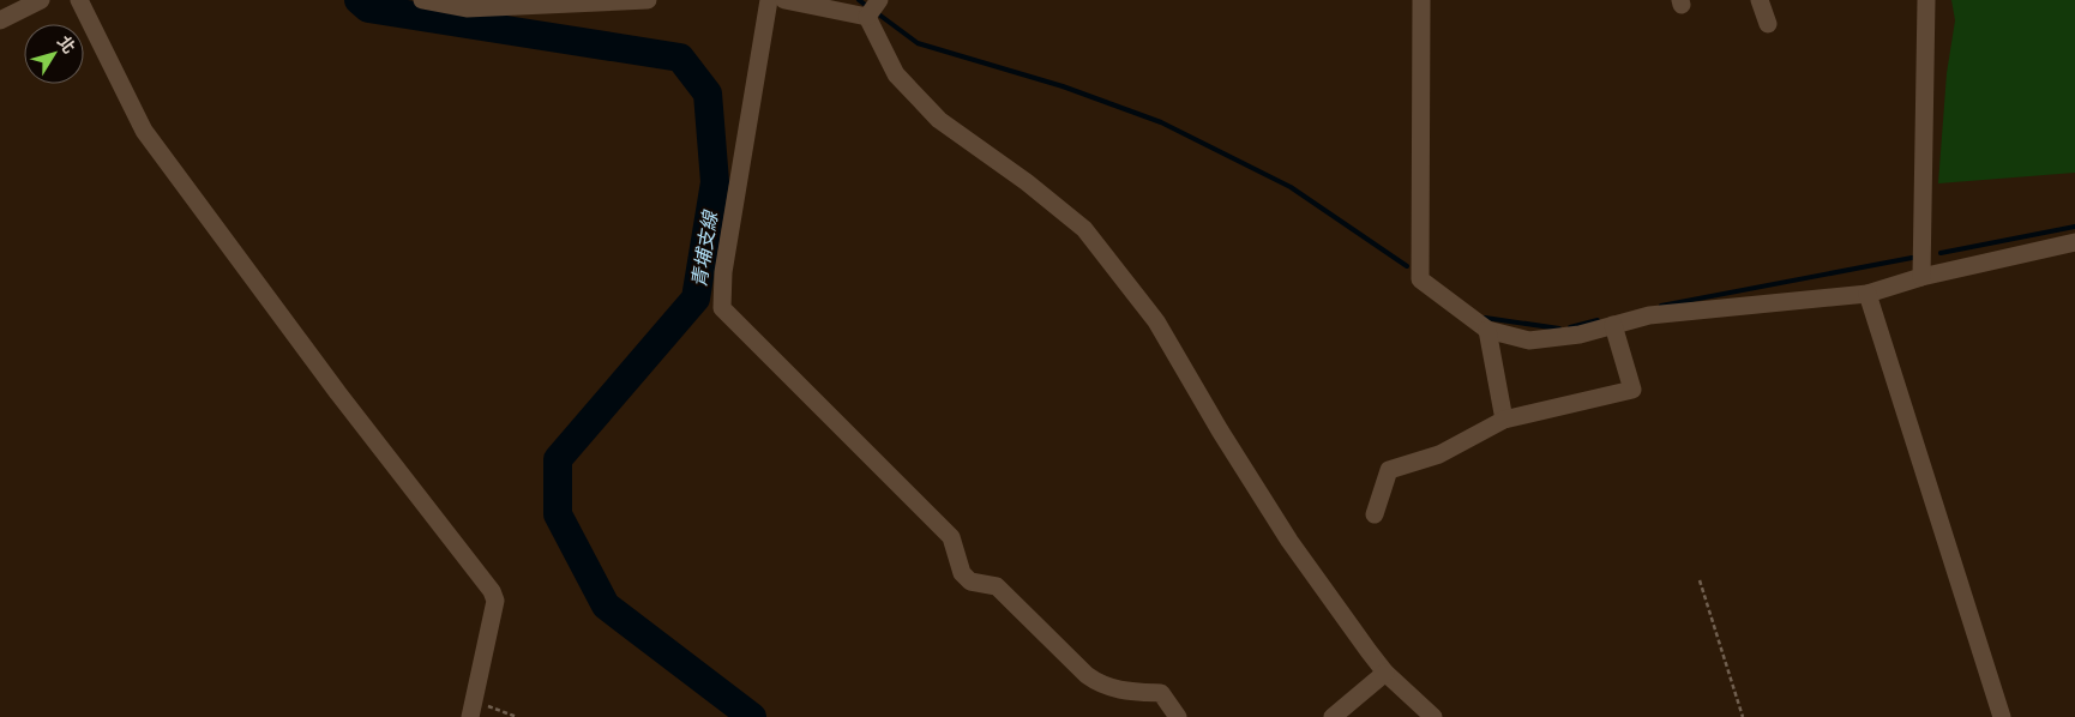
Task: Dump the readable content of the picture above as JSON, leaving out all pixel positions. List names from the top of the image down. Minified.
{"water":["青埔支線"],"north":"top right"}
